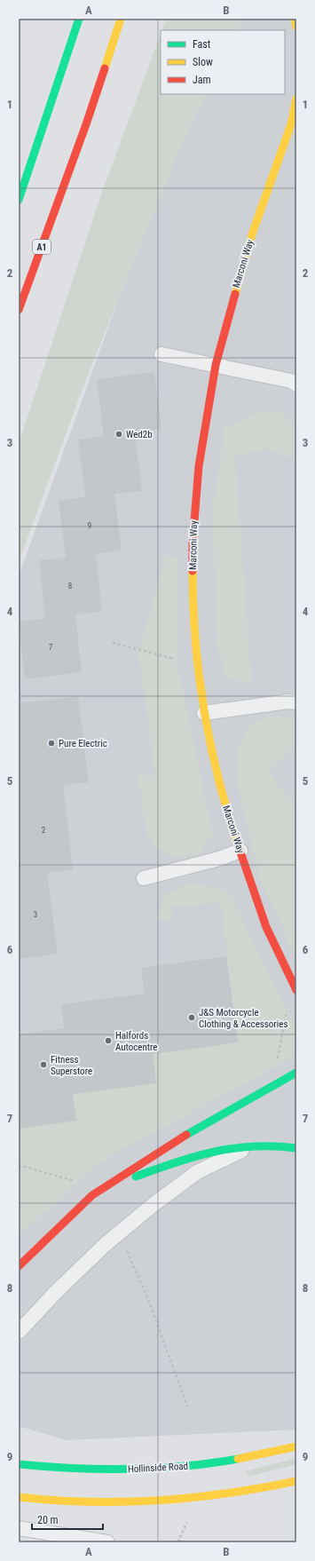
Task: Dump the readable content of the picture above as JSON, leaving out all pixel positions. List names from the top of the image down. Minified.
{"streets":{"main road":["A1","Marconi Way","Hollinside Road"]},"places":["Wed2b","Pure Electric","J&S Motorcycle Clothing & Accessories","Halfords Autocentre","Fitness Superstore"],"house_numbers":["9","8","7","2","3"],"legend":["Fast","Slow","Jam"],"scale_bar":"20 m","grid":{"columns":["A","B"],"rows":["1","2","3","4","5","6","7","8","9"]}}
